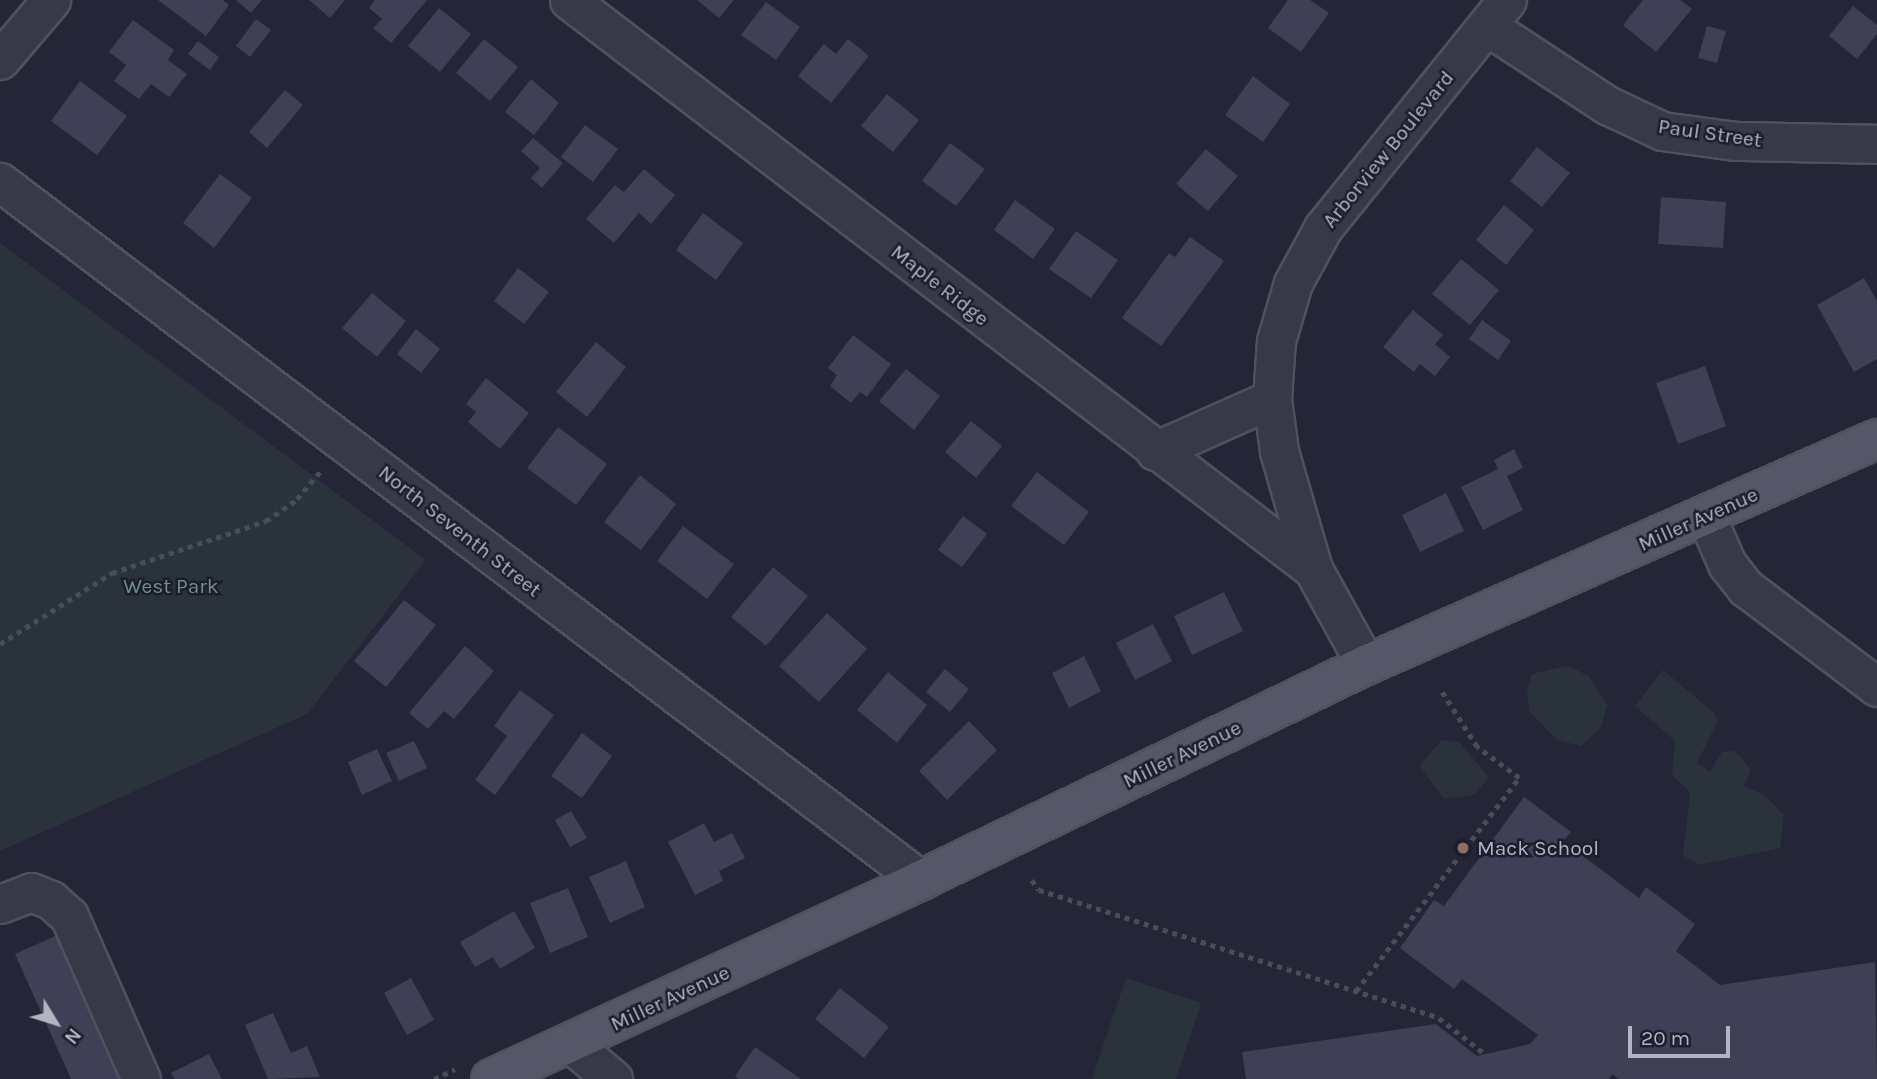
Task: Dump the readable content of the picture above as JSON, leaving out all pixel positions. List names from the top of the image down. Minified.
{"streets":{"main road":["Miller Avenue"],"street":["Paul Street","Arborview Boulevard","Maple Ridge","North Seventh Street"]},"crossings":[["Paul Street","Arborview Boulevard"],["Arborview Boulevard","Maple Ridge"],["Arborview Boulevard","Miller Avenue"],["Miller Avenue","North Seventh Street"]],"parks":["West Park"],"places":["Mack School"],"scale_bar":"20 m","north":"bottom right"}
